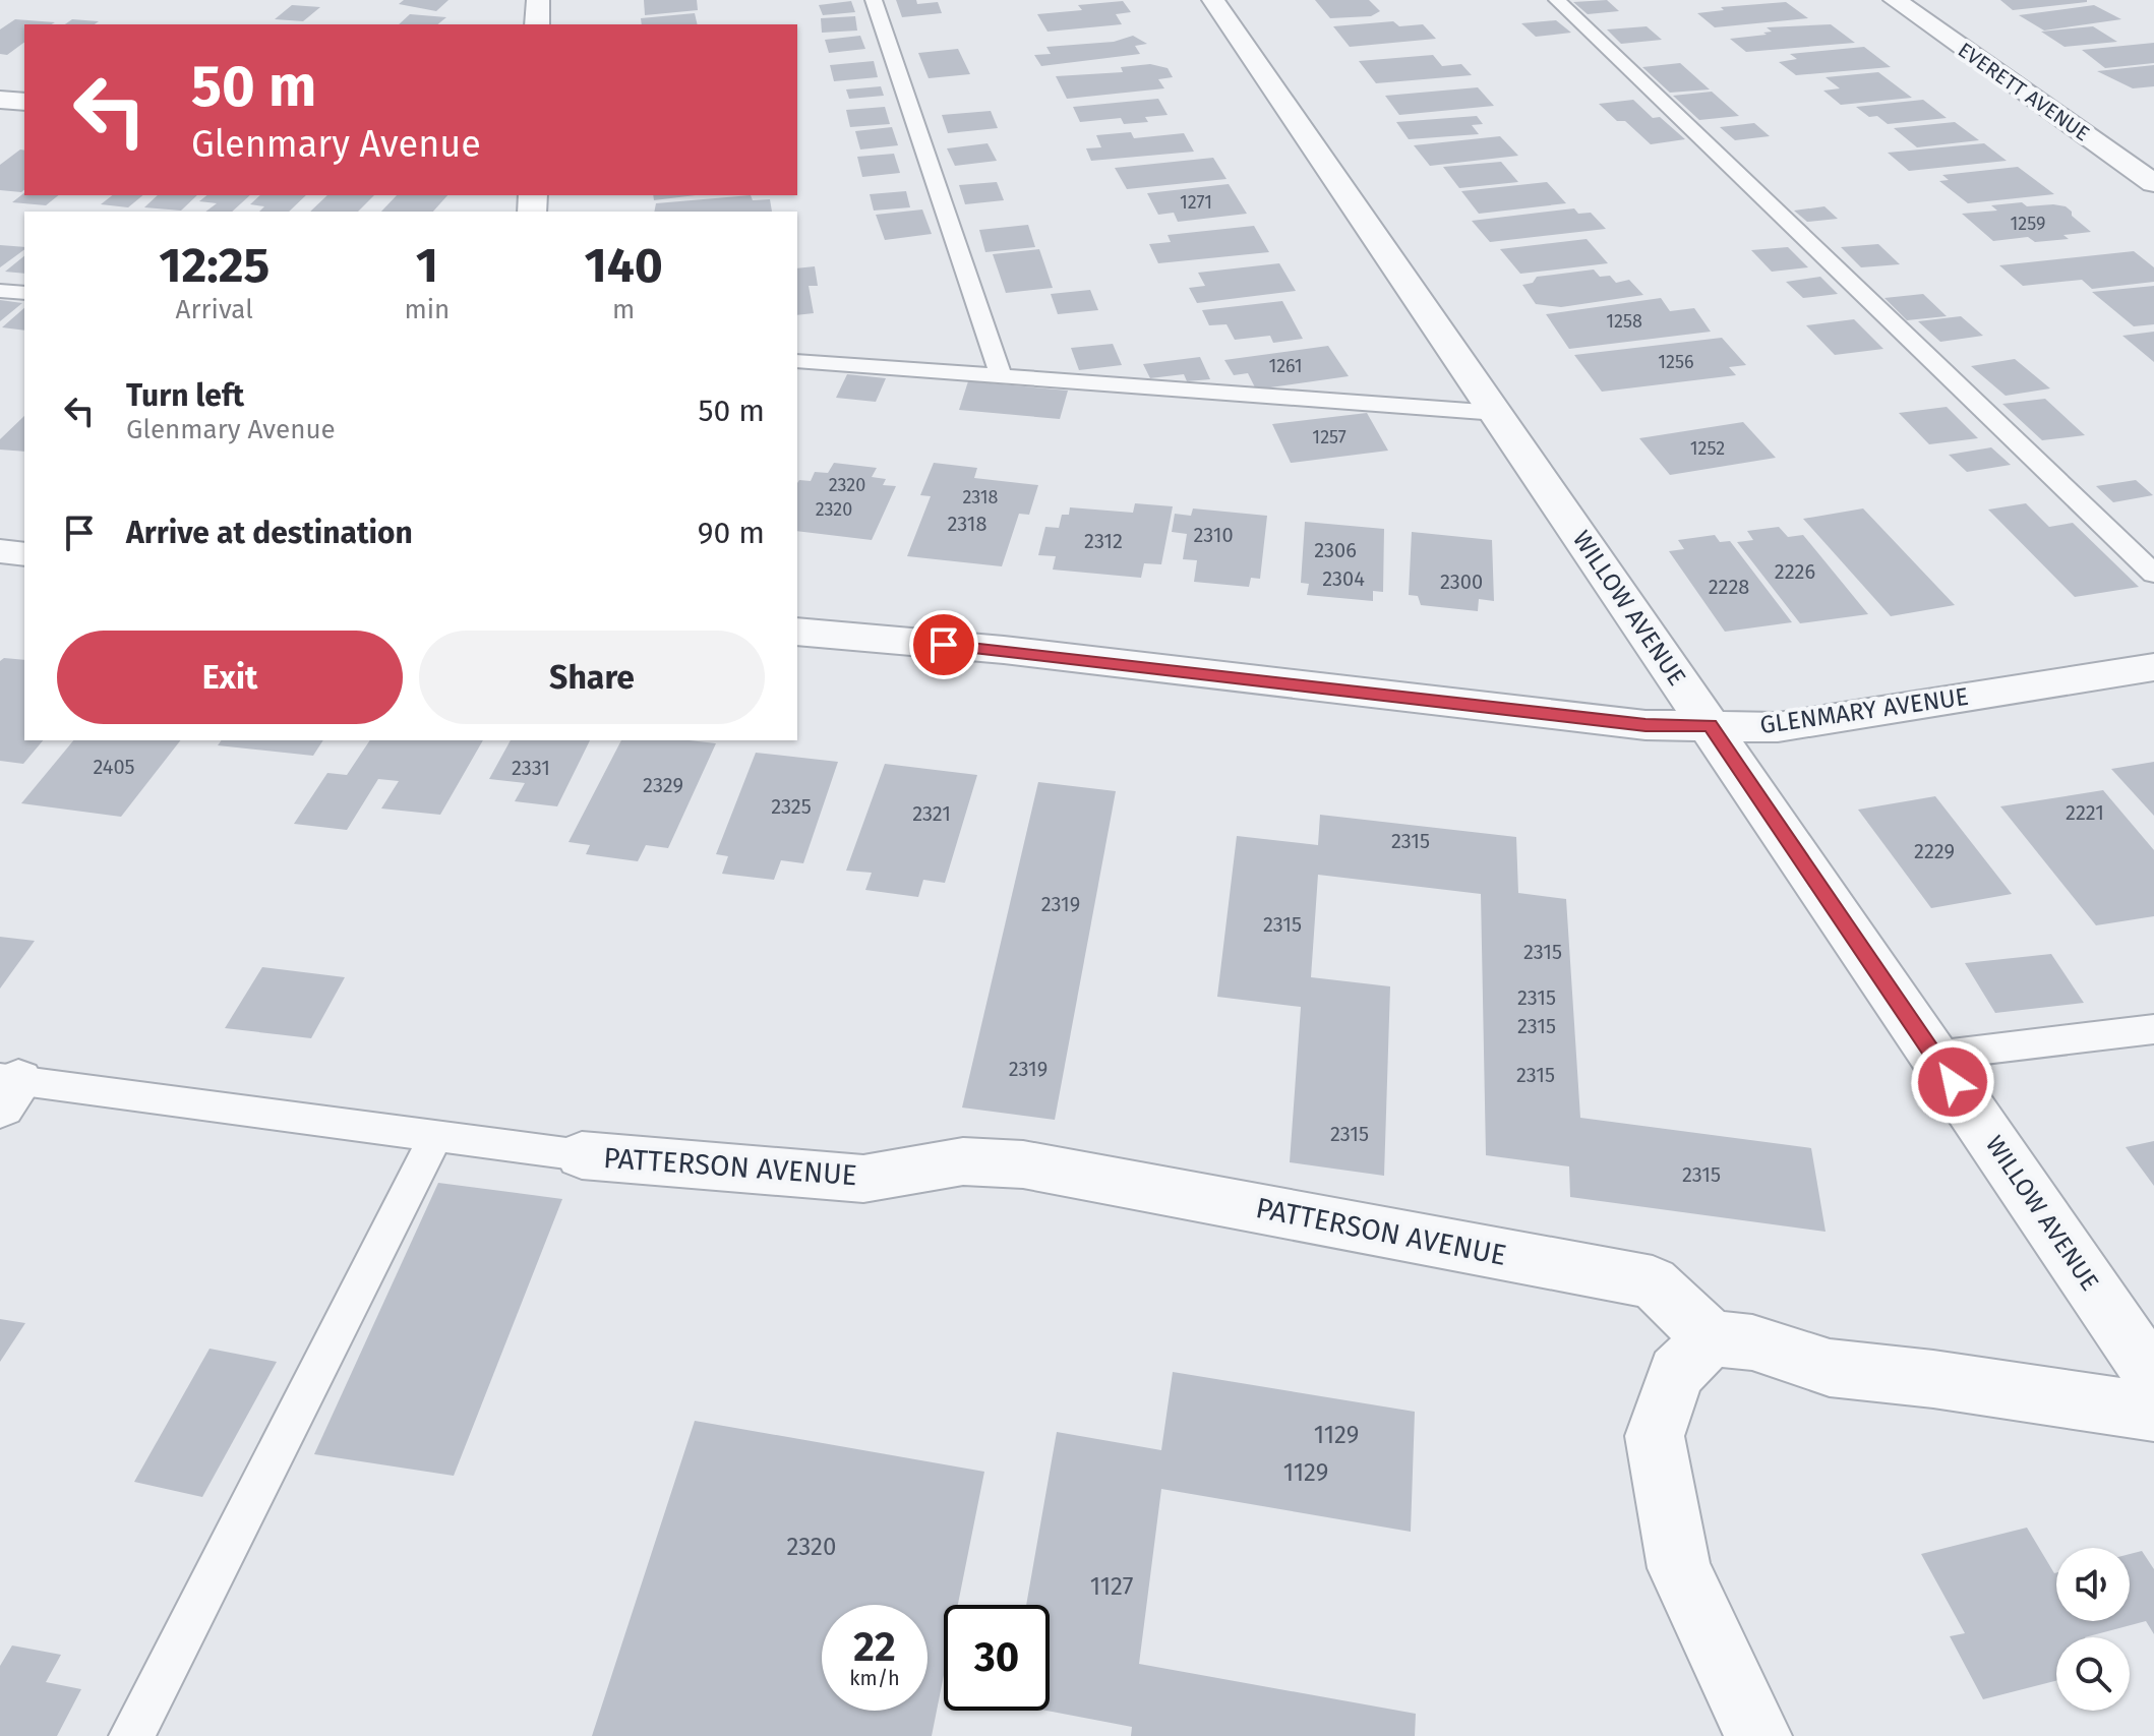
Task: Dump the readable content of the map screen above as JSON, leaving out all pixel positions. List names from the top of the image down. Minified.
{"streets":{"street":["EVERETT AVENUE","WILLOW AVENUE","GLENMARY AVENUE","PATTERSON AVENUE"]},"crossings":[["WILLOW AVENUE","GLENMARY AVENUE"]],"house_numbers":["1271","1259","1258","1256","1261","1257","1252","2320","2318","2320","2318","2310","2312","2306","2226","2304","2300","2228","2405","2331","2329","2325","2221","2321","2315","2229","2319","2315","2315","2315","2315","2319","2315","2315","2315","1129","1129","2320","1127"],"page":{"turn":["50 m","Glenmary Avenue"],"eta":["12:25","Arrival","1","min","140","m"],"list":[{"name":"Turn left","note":"Glenmary Avenue","value":"50 m"},{"name":"Arrive at destination","value":"90 m"}],"buttons":["Exit","Share"],"speed":"22 km/h","limit":"30"}}
